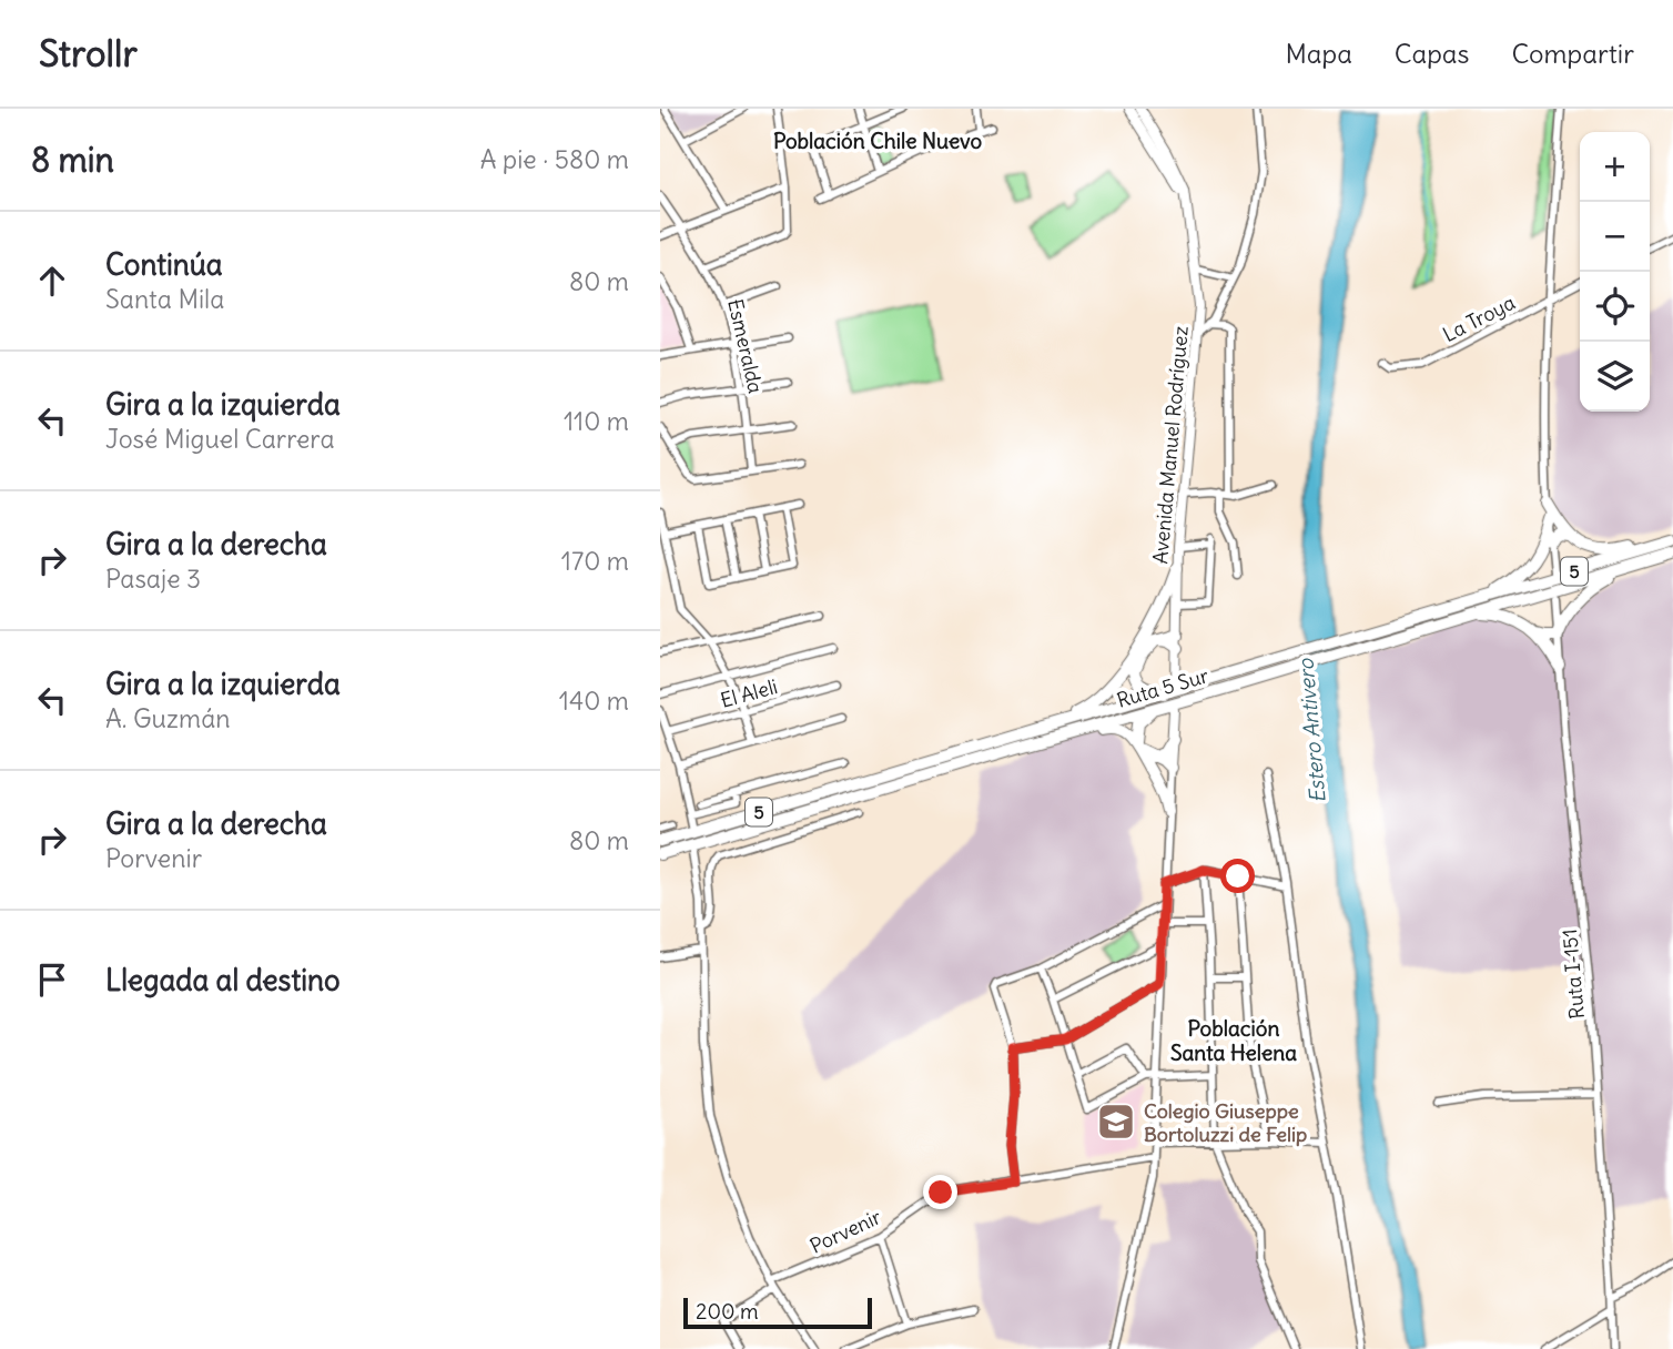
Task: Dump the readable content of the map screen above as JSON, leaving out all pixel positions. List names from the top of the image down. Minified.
{"streets":{"highway":["5","Ruta 5 Sur"],"main road":["Avenida Manuel Rodríguez"],"street":["La Troya","Esmeralda","El Aleli","Ruta I-151","Porvenir"]},"districts":["Población Chile Nuevo","Población Santa Helena"],"water":["Estero Antivero"],"places":{"school or university":["Colegio Giuseppe Bortoluzzi de Felip"]},"scale_bar":"200 m","page":{"header":"Strollr","nav":["Mapa","Capas","Compartir"],"heading":["8 min","A pie · 580 m"],"map_buttons":["+","−"],"list":[["Continúa","Santa Mila","80 m"],["Gira a la izquierda","José Miguel Carrera","110 m"],["Gira a la derecha","Pasaje 3","170 m"],["Gira a la izquierda","A. Guzmán","140 m"],["Gira a la derecha","Porvenir","80 m"],"Llegada al destino"],"scale":"200 m"}}
